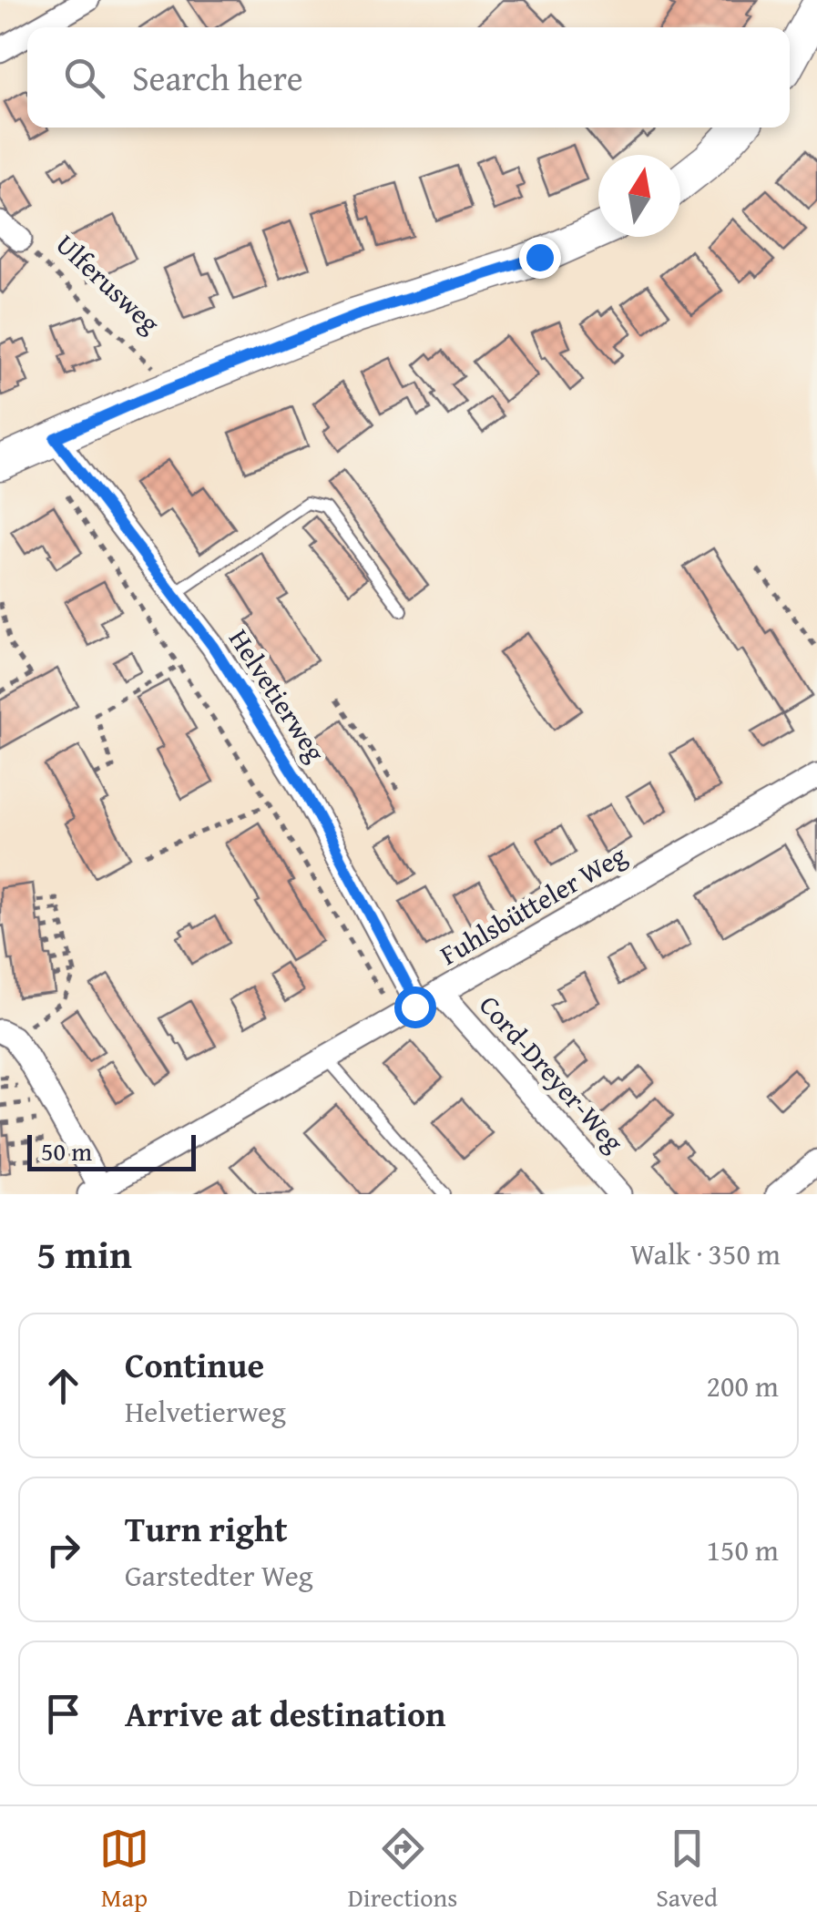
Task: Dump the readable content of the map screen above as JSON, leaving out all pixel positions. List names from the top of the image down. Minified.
{"streets":{"street":["Ulferusweg","Helvetierweg","Fuhlsbütteler Weg","Cord-Dreyer-Weg"]},"crossings":[["Helvetierweg","Fuhlsbütteler Weg"],["Fuhlsbütteler Weg","Cord-Dreyer-Weg"]],"scale_bar":"50 m","north":"top","page":{"search":"Search here","scale":"50 m","heading":["5 min","Walk · 350 m"],"list":[["Continue","Helvetierweg","200 m"],["Turn right","Garstedter Weg","150 m"],"Arrive at destination"],"nav":["Map","Directions","Saved"]}}
